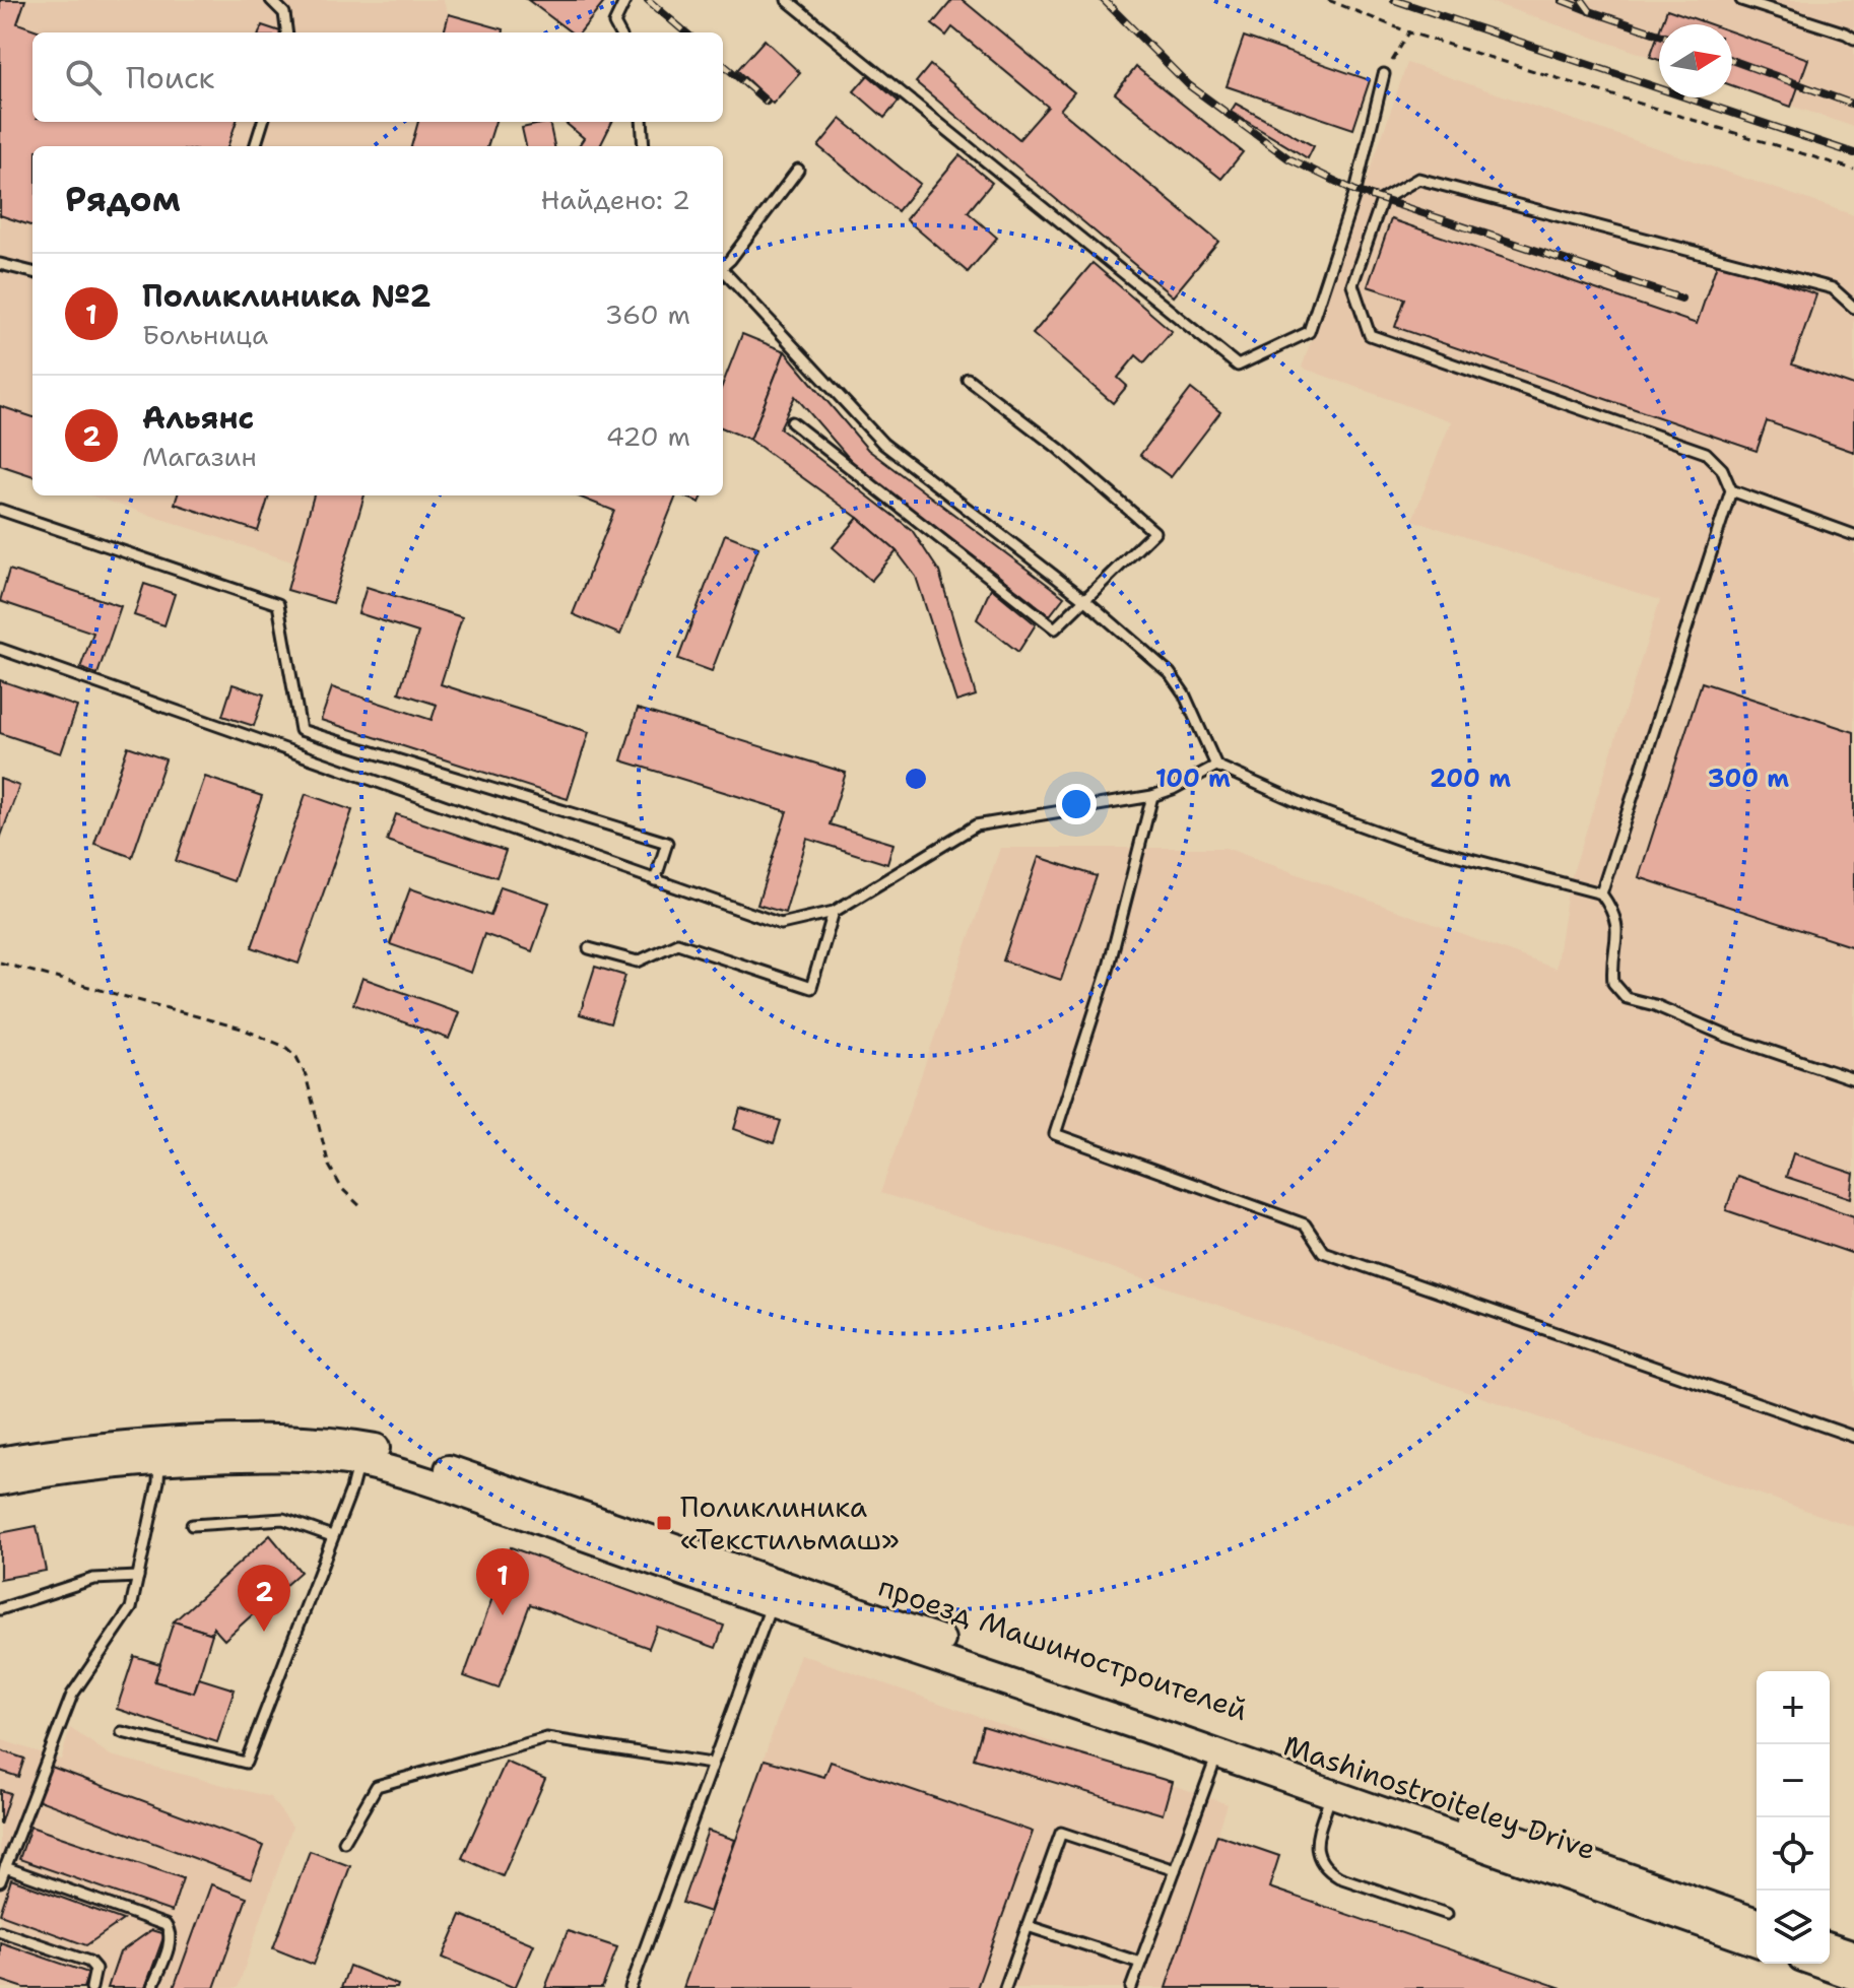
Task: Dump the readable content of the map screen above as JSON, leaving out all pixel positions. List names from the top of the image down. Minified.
{"streets":{"main road":["проезд Машиностроителей","Mashinostroiteley Drive"]},"crossings":[["проезд Машиностроителей","Mashinostroiteley Drive"]],"places":{"transit":["Поликлиника «Текстильмаш»"]},"north":"right","page":{"search":"Поиск","heading":["Рядом","Найдено: 2"],"list":[{"mark":"1","name":"Поликлиника №2","note":"Больница","value":"360 m"},{"mark":"2","name":"Альянс","note":"Магазин","value":"420 m"}],"pins":["1","2"],"map_buttons":["+","−"]},"rings":["100 m","200 m","300 m"]}
